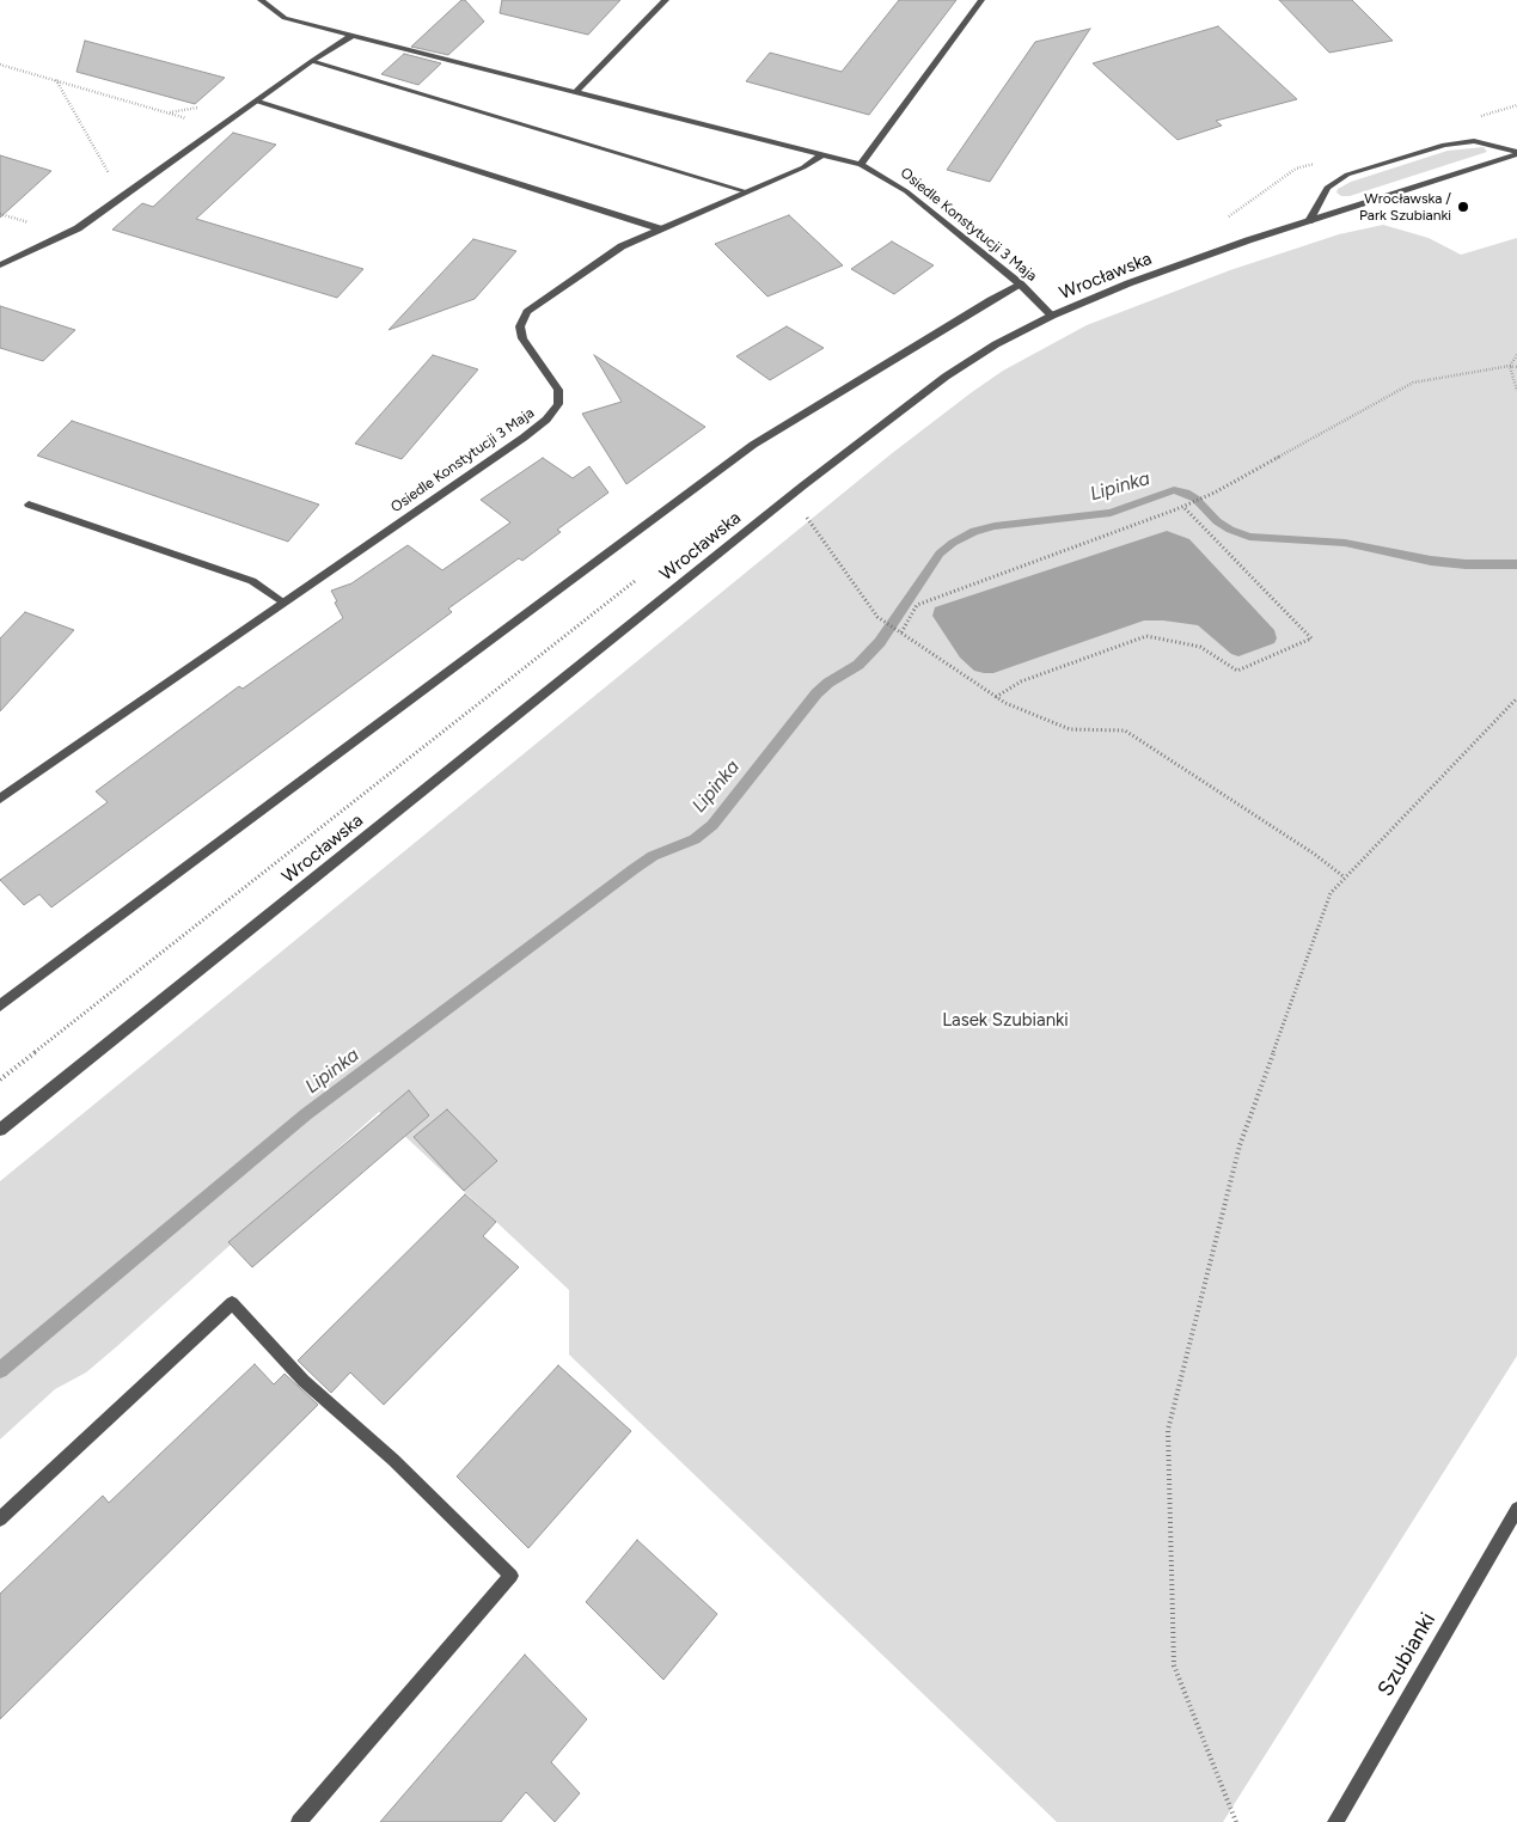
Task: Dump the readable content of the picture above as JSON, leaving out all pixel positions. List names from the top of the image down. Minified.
{"streets":{"street":["Osiedle Konstytucji 3 Maja","Wrocławska","Szubianki"]},"crossings":[["Osiedle Konstytucji 3 Maja","Wrocławska"]],"water":["Lipinka"],"parks":["Lasek Szubianki"],"places":["Wrocławska / Park Szubianki"]}
